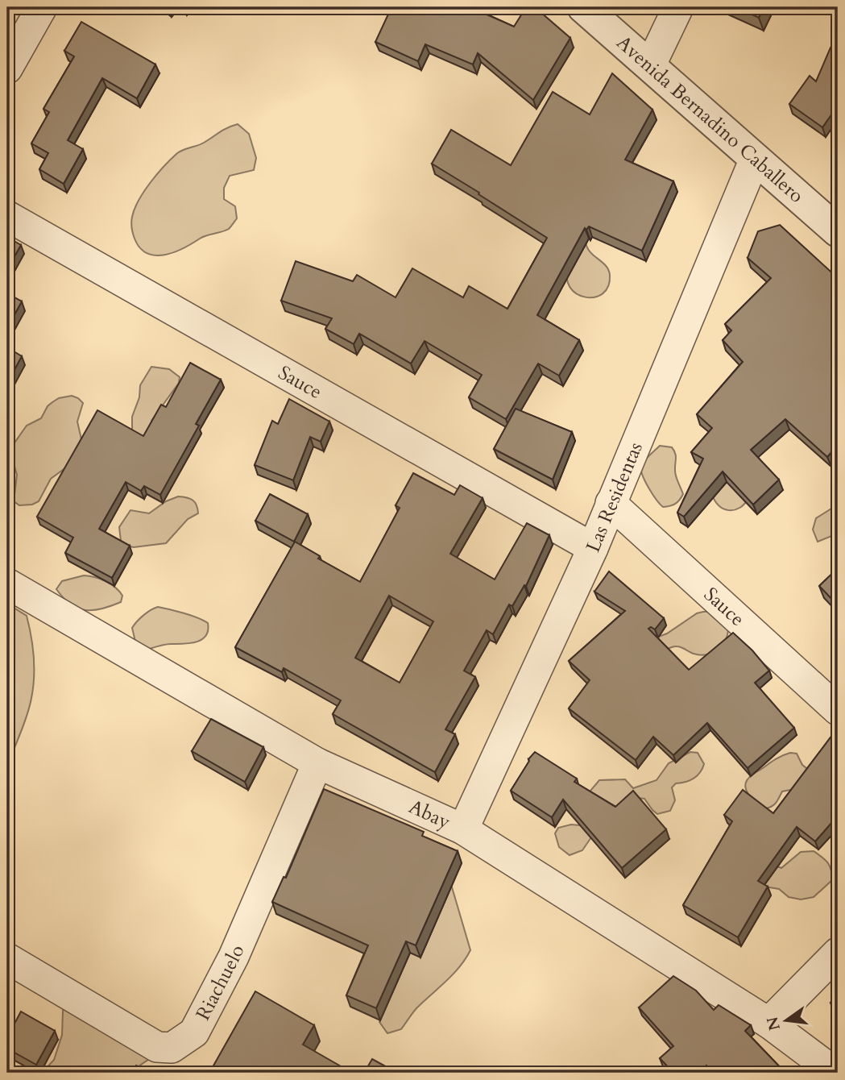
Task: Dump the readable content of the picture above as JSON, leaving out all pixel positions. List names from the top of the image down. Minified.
{"streets":{"street":["Avenida Bernadino Caballero","Sauce","Las Residentas","Abay","Riachuelo"]},"crossings":[["Avenida Bernadino Caballero","Las Residentas"],["Sauce","Las Residentas"],["Las Residentas","Abay"],["Abay","Riachuelo"]],"north":"left"}
